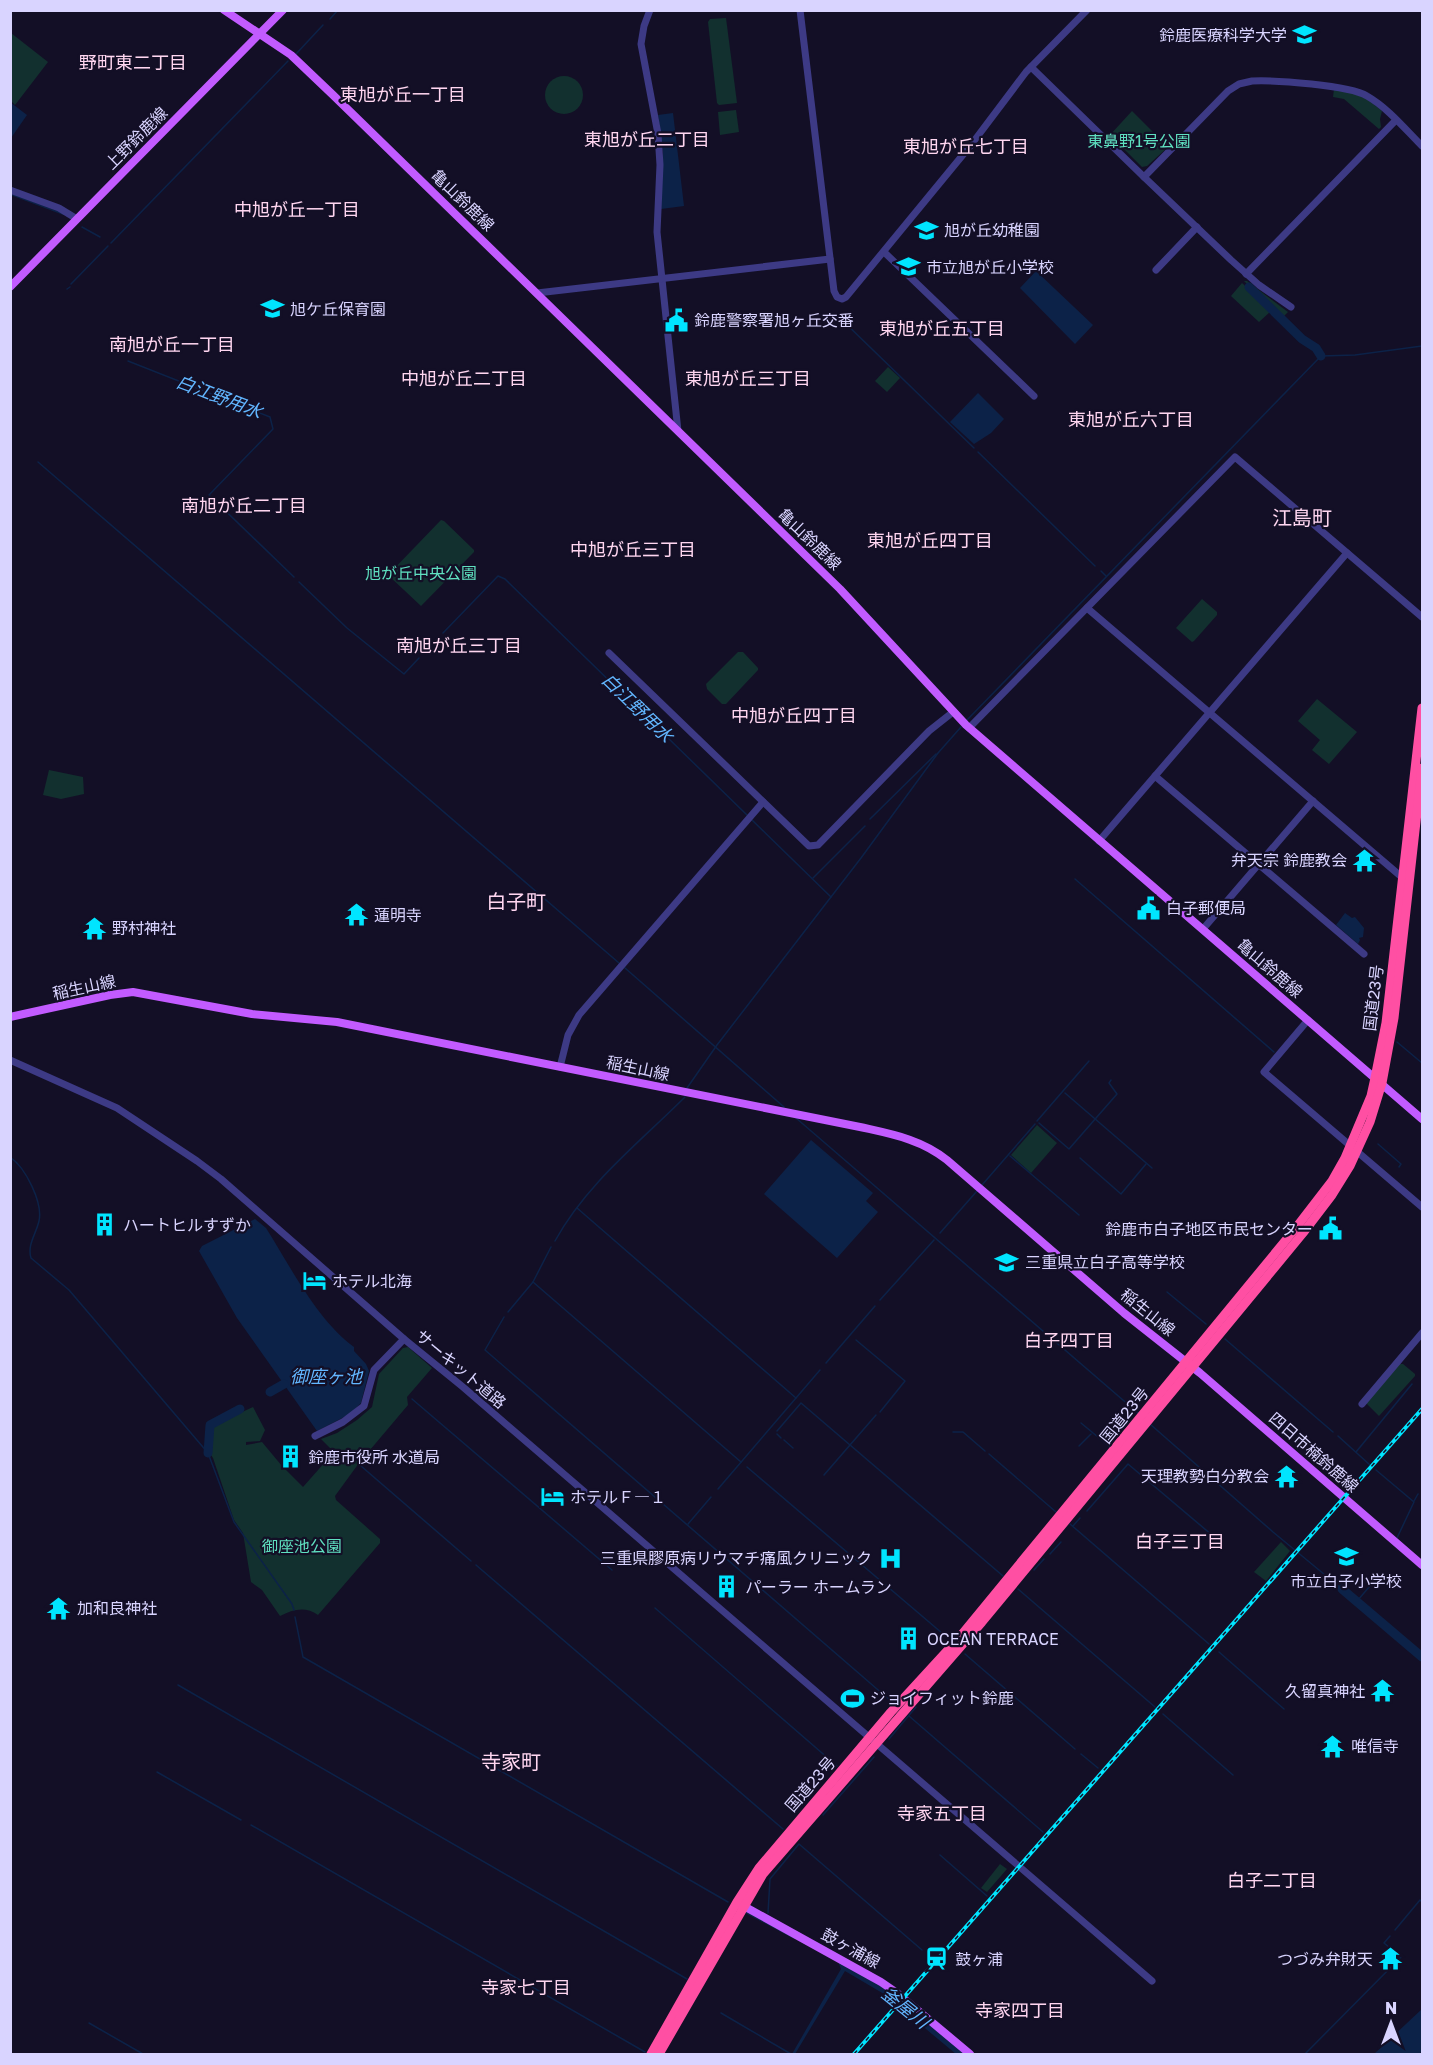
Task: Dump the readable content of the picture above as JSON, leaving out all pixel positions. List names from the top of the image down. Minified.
{"streets":{"highway":["国道23号"],"main road":["上野鈴鹿線","亀山鈴鹿線","稲生山線","四日市楠鈴鹿線","鼓ヶ浦線"],"street":["サーキット道路"]},"crossings":[["上野鈴鹿線","亀山鈴鹿線"],["亀山鈴鹿線","国道23号"],["稲生山線","国道23号"],["稲生山線","四日市楠鈴鹿線"],["国道23号","サーキット道路"],["国道23号","四日市楠鈴鹿線"],["国道23号","鼓ヶ浦線"]],"districts":["野町東二丁目","東旭が丘一丁目","東旭が丘二丁目","東旭が丘七丁目","中旭が丘一丁目","東旭が丘五丁目","南旭が丘一丁目","中旭が丘二丁目","東旭が丘三丁目","東旭が丘六丁目","南旭が丘二丁目","江島町","東旭が丘四丁目","中旭が丘三丁目","南旭が丘三丁目","中旭が丘四丁目","白子町","白子四丁目","白子三丁目","寺家町","寺家五丁目","白子二丁目","寺家七丁目","寺家四丁目"],"water":["白江野用水","御座ヶ池","釜屋川"],"parks":["東鼻野1号公園","旭が丘中央公園","御座池公園"],"places":{"school or university":["鈴鹿医療科学大学","旭が丘幼稚園","市立旭が丘小学校","旭ケ丘保育園","三重県立白子高等学校","市立白子小学校"],"public building":["鈴鹿警察署旭ヶ丘交番","白子郵便局","鈴鹿市白子地区市民センター"],"temple":["弁天宗 鈴鹿教会","蓮明寺","野村神社","天理教勢白分教会","加和良神社","久留真神社","唯信寺","つづみ弁財天"],"building":["ハートヒルすずか","鈴鹿市役所 水道局","パーラー ホームラン","OCEAN TERRACE"],"hotel":["ホテル北海","ホテルＦ―１"],"hospital":["三重県膠原病リウマチ痛風クリニック"],"sports":["ジョイフィット鈴鹿"],"station":["鼓ヶ浦"]},"north":"top"}
